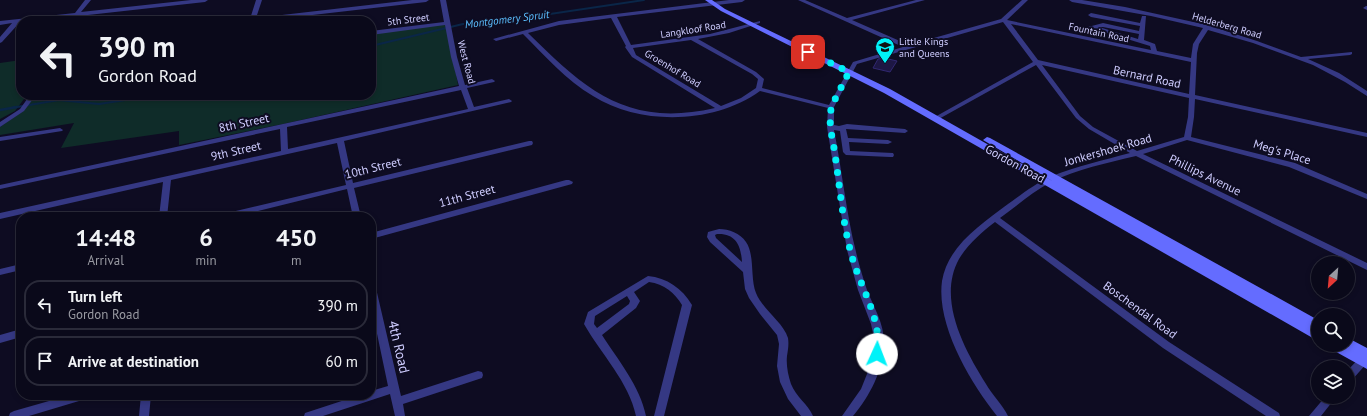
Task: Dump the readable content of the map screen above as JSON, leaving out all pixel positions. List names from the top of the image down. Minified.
{"streets":{"street":["5th Street","Helderberg Road","Langkloof Road","Fountain Road","West Road","Groenhof Road","Bernard Road","8th Street","Jonkershoek Road","9th Street","Meg's Place","Gordon Road","10th Street","Phillips Avenue","11th Street","Boschendal Road","4th Road"]},"crossings":[["5th Street","West Road"],["Langkloof Road","Groenhof Road"],["Langkloof Road","Gordon Road"],["Fountain Road","Phillips Avenue"],["West Road","8th Street"],["West Road","9th Street"],["Bernard Road","Phillips Avenue"],["Jonkershoek Road","Meg's Place"],["Jonkershoek Road","Gordon Road"],["Jonkershoek Road","Phillips Avenue"],["Jonkershoek Road","Boschendal Road"]],"water":["Montgomery Spruit"],"places":{"school or university":["Little Kings and Queens"]},"north":"bottom left","page":{"turn":["390 m","Gordon Road"],"eta":["14:48","Arrival","6","min","450","m"],"list":[{"name":"Turn left","note":"Gordon Road","value":"390 m"},{"name":"Arrive at destination","value":"60 m"}]}}
